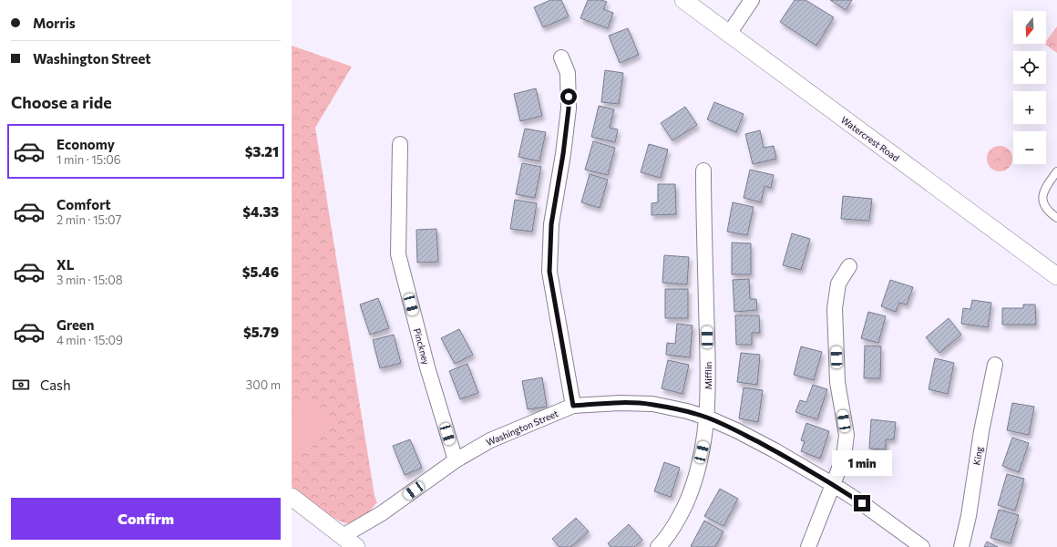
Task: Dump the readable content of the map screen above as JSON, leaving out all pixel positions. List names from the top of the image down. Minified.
{"streets":{"street":["Watercrest Road","Pinckney","Mifflin","Washington Street","King"]},"crossings":[["Pinckney","Washington Street"],["Mifflin","Washington Street"]],"north":"bottom","page":{"banner":["Morris","Washington Street"],"map_buttons":["+","−"],"heading":"Choose a ride","list":[{"name":"Economy","note":"1 min · 15:06","value":"$3.21"},{"name":"Comfort","note":"2 min · 15:07","value":"$4.33"},{"name":"XL","note":"3 min · 15:08","value":"$5.46"},{"name":"Green","note":"4 min · 15:09","value":"$5.79"}],"pay":["Cash","300 m"],"bubble":"1 min","buttons":"Confirm"}}
